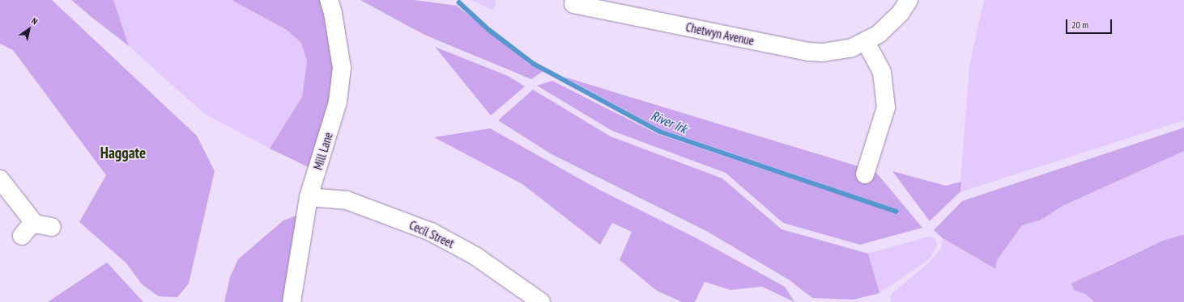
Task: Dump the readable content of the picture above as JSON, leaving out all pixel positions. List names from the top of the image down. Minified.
{"streets":{"street":["Chetwyn Avenue","Mill Lane","Cecil Street"]},"crossings":[["Mill Lane","Cecil Street"]],"districts":["Haggate"],"water":["River Irk"],"scale_bar":"20 m","north":"top right"}
